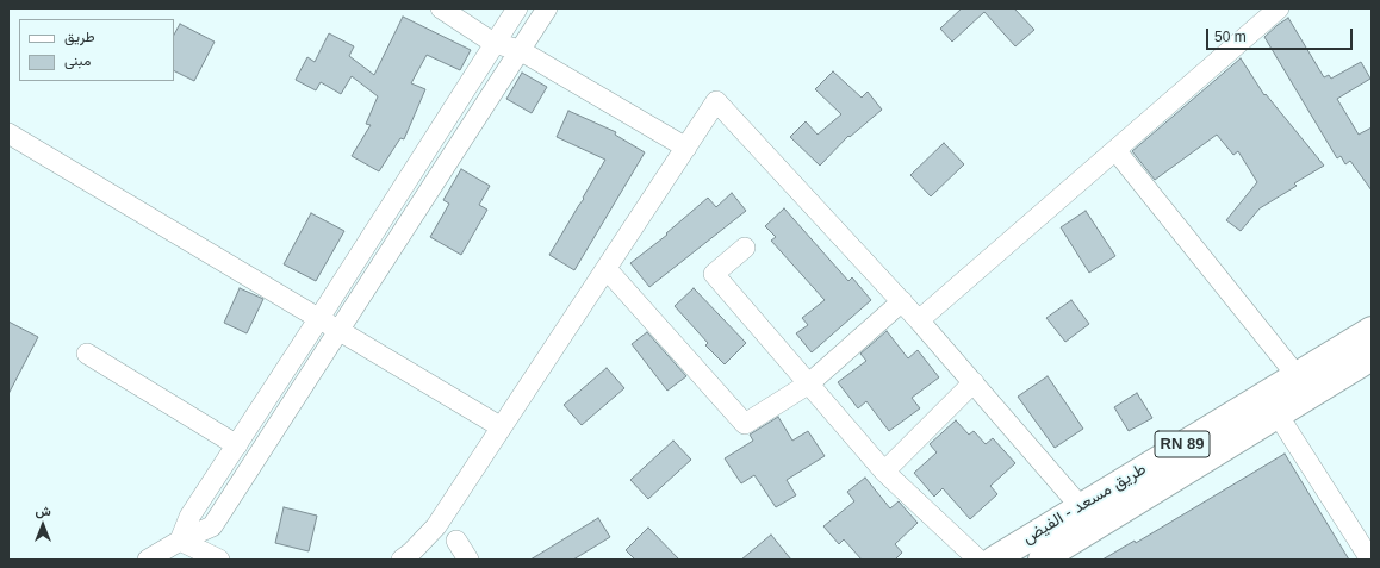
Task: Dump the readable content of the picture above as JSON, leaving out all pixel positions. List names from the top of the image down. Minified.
{"streets":{"main road":["RN 89","طريق مسعد - الفيض"]},"legend":["طريق","مبنى"],"scale_bar":"50 m","north":"top"}
